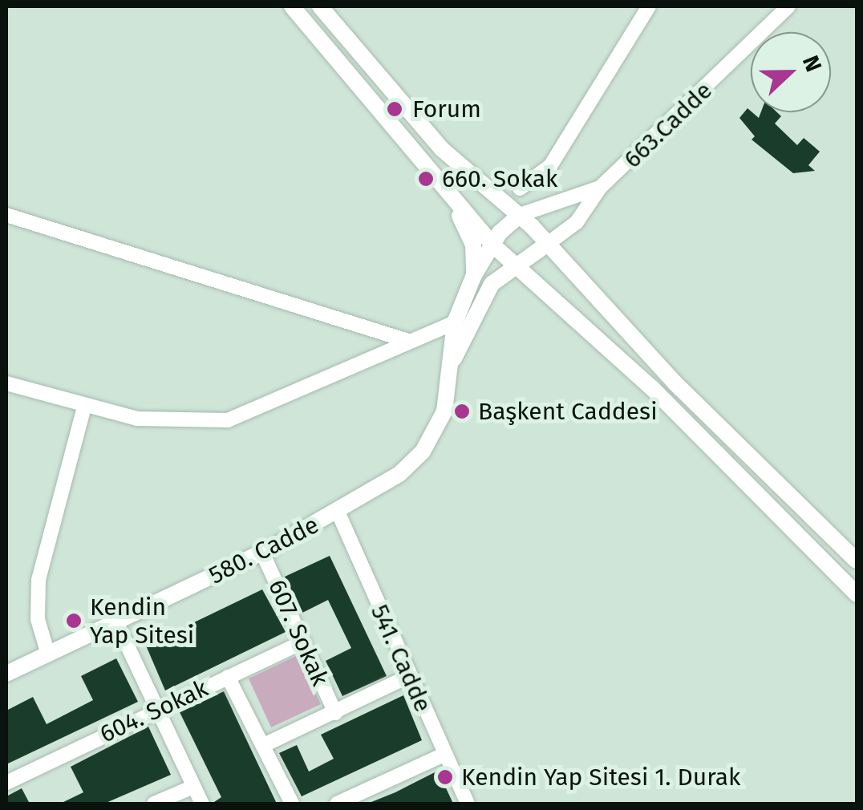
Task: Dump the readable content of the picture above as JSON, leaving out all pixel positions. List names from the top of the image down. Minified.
{"streets":{"main road":["580. Cadde"],"street":["663.Cadde","607. Sokak","541. Cadde","604. Sokak"]},"crossings":[["580. Cadde","607. Sokak"],["580. Cadde","541. Cadde"],["607. Sokak","604. Sokak"]],"places":["Forum","660. Sokak","Başkent Caddesi","Kendin Yap Sitesi","Kendin Yap Sitesi 1. Durak"],"north":"right"}
